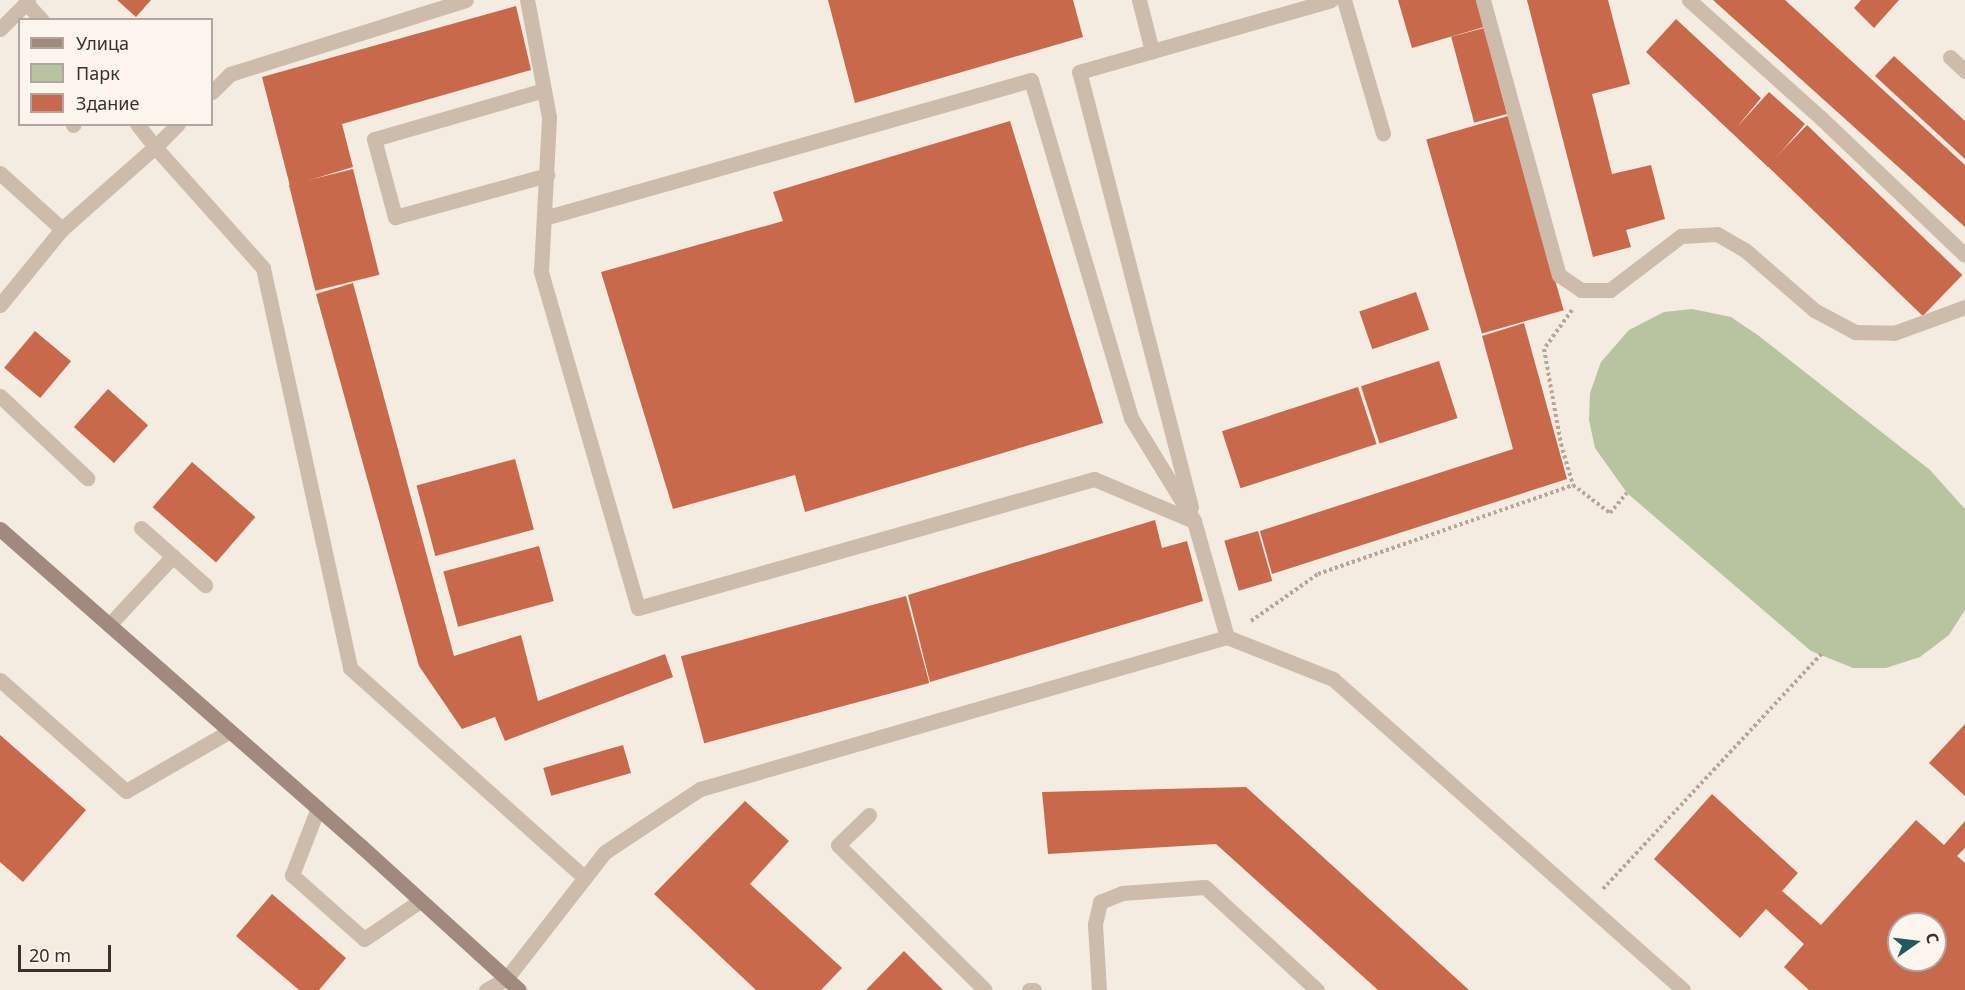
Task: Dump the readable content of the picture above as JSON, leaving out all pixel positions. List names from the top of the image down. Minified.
{"legend":["Улица","Парк","Здание"],"scale_bar":"20 m","north":"right"}
